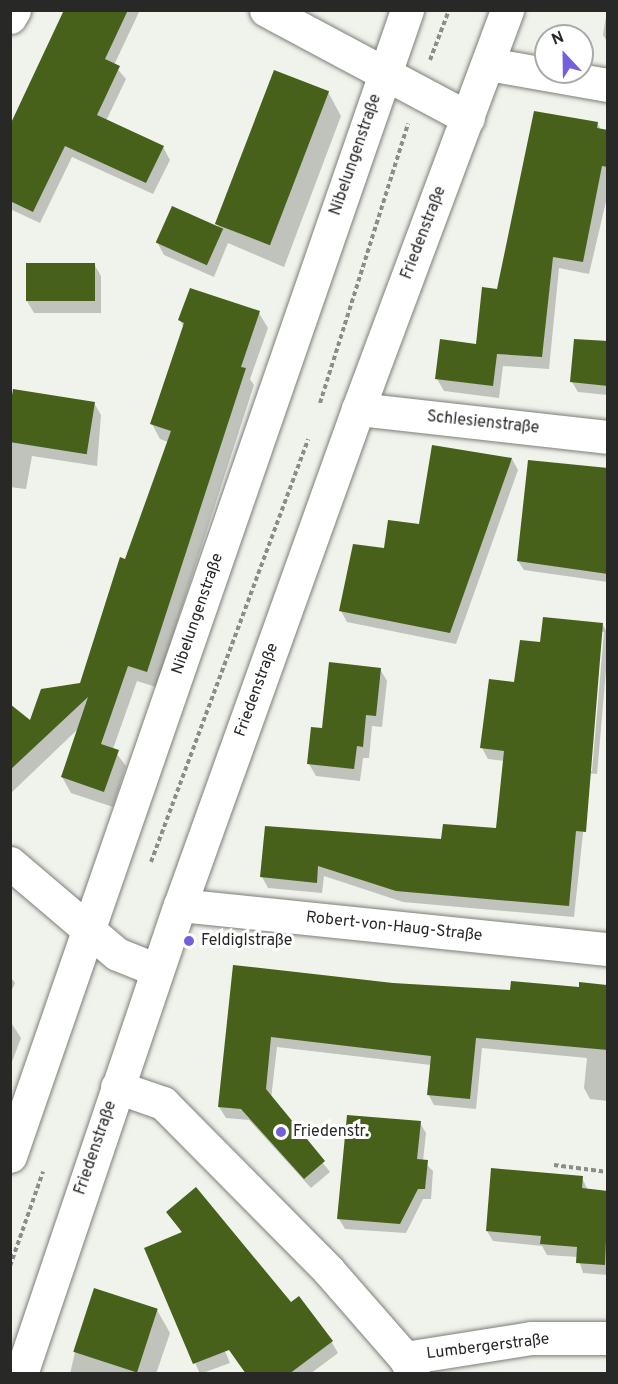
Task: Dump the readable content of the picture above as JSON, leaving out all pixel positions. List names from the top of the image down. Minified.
{"streets":{"street":["Nibelungenstraße","Friedenstraße","Schlesienstraße","Robert-von-Haug-Straße","Lumbergerstraße"]},"crossings":[["Nibelungenstraße","Friedenstraße"],["Friedenstraße","Schlesienstraße"],["Friedenstraße","Robert-von-Haug-Straße"]],"places":["Feldiglstraße","Friedenstr."],"north":"top"}
